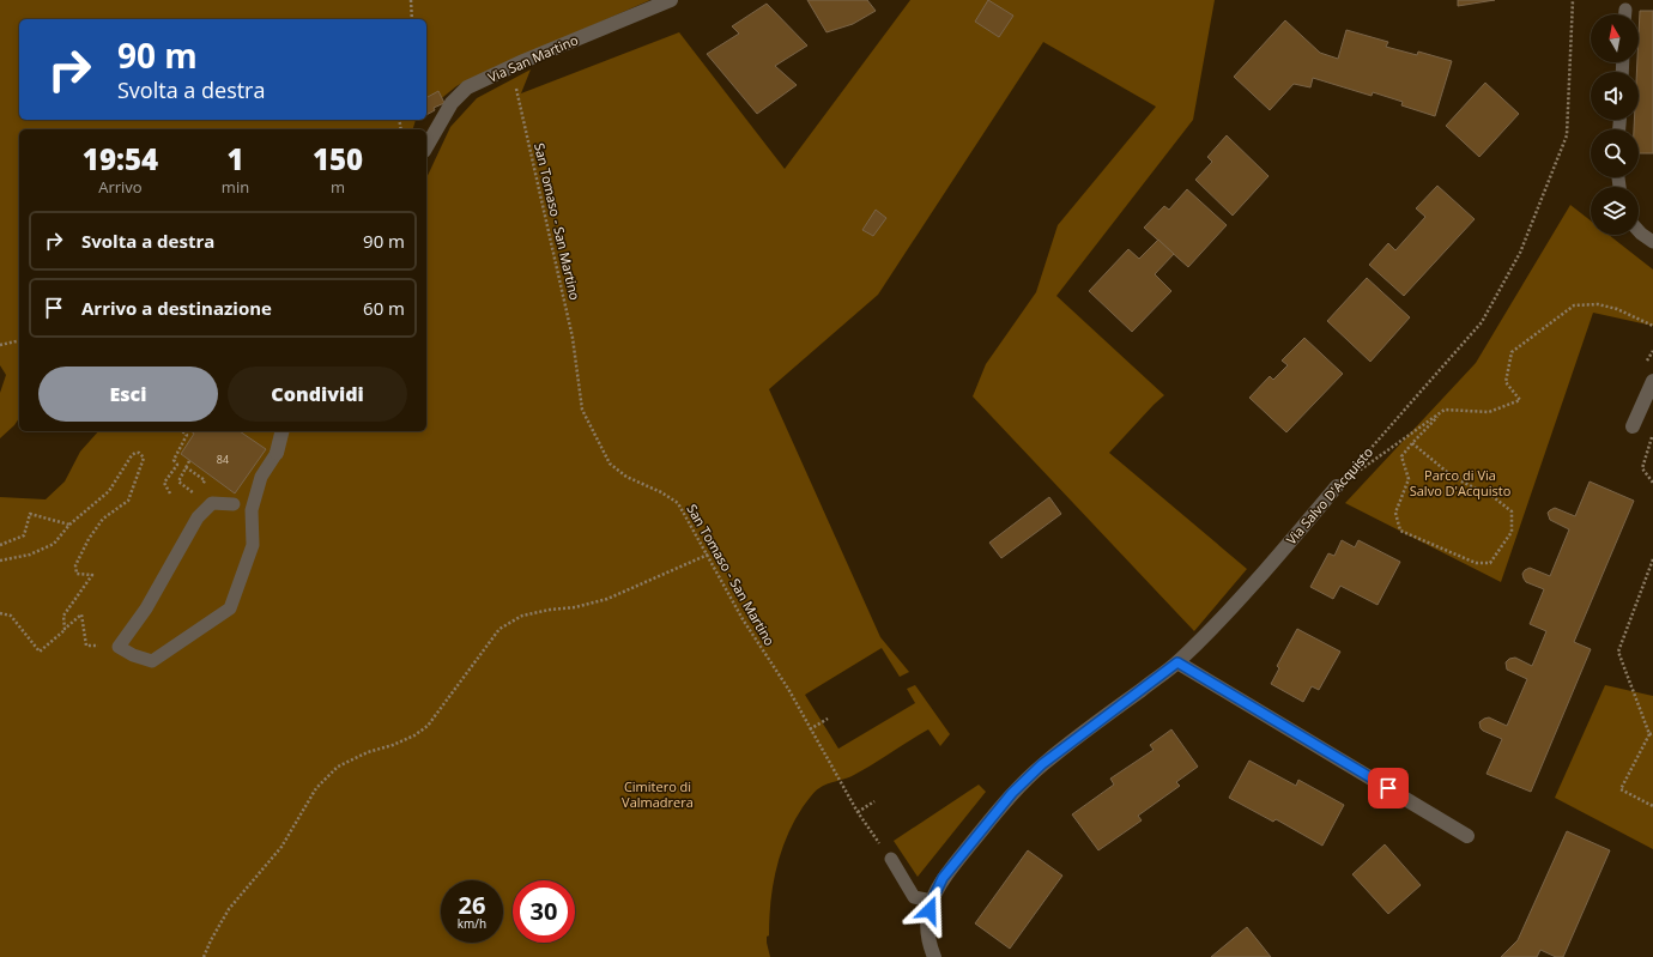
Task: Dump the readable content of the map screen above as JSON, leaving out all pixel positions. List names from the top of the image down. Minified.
{"streets":{"street":["Via San Martino","Via Salvo D'Acquisto"],"path":["San Tomaso - San Martino"]},"crossings":[["Via San Martino","San Tomaso - San Martino"]],"parks":["Parco di Via Salvo D'Acquisto","Cimitero di Valmadrera"],"house_numbers":["84"],"north":"top","page":{"turn":["90 m","Svolta a destra"],"eta":["19:54","Arrivo","1","min","150","m"],"list":[{"name":"Svolta a destra","value":"90 m"},{"name":"Arrivo a destinazione","value":"60 m"}],"buttons":["Esci","Condividi"],"speed":"26 km/h","limit":"30"}}
